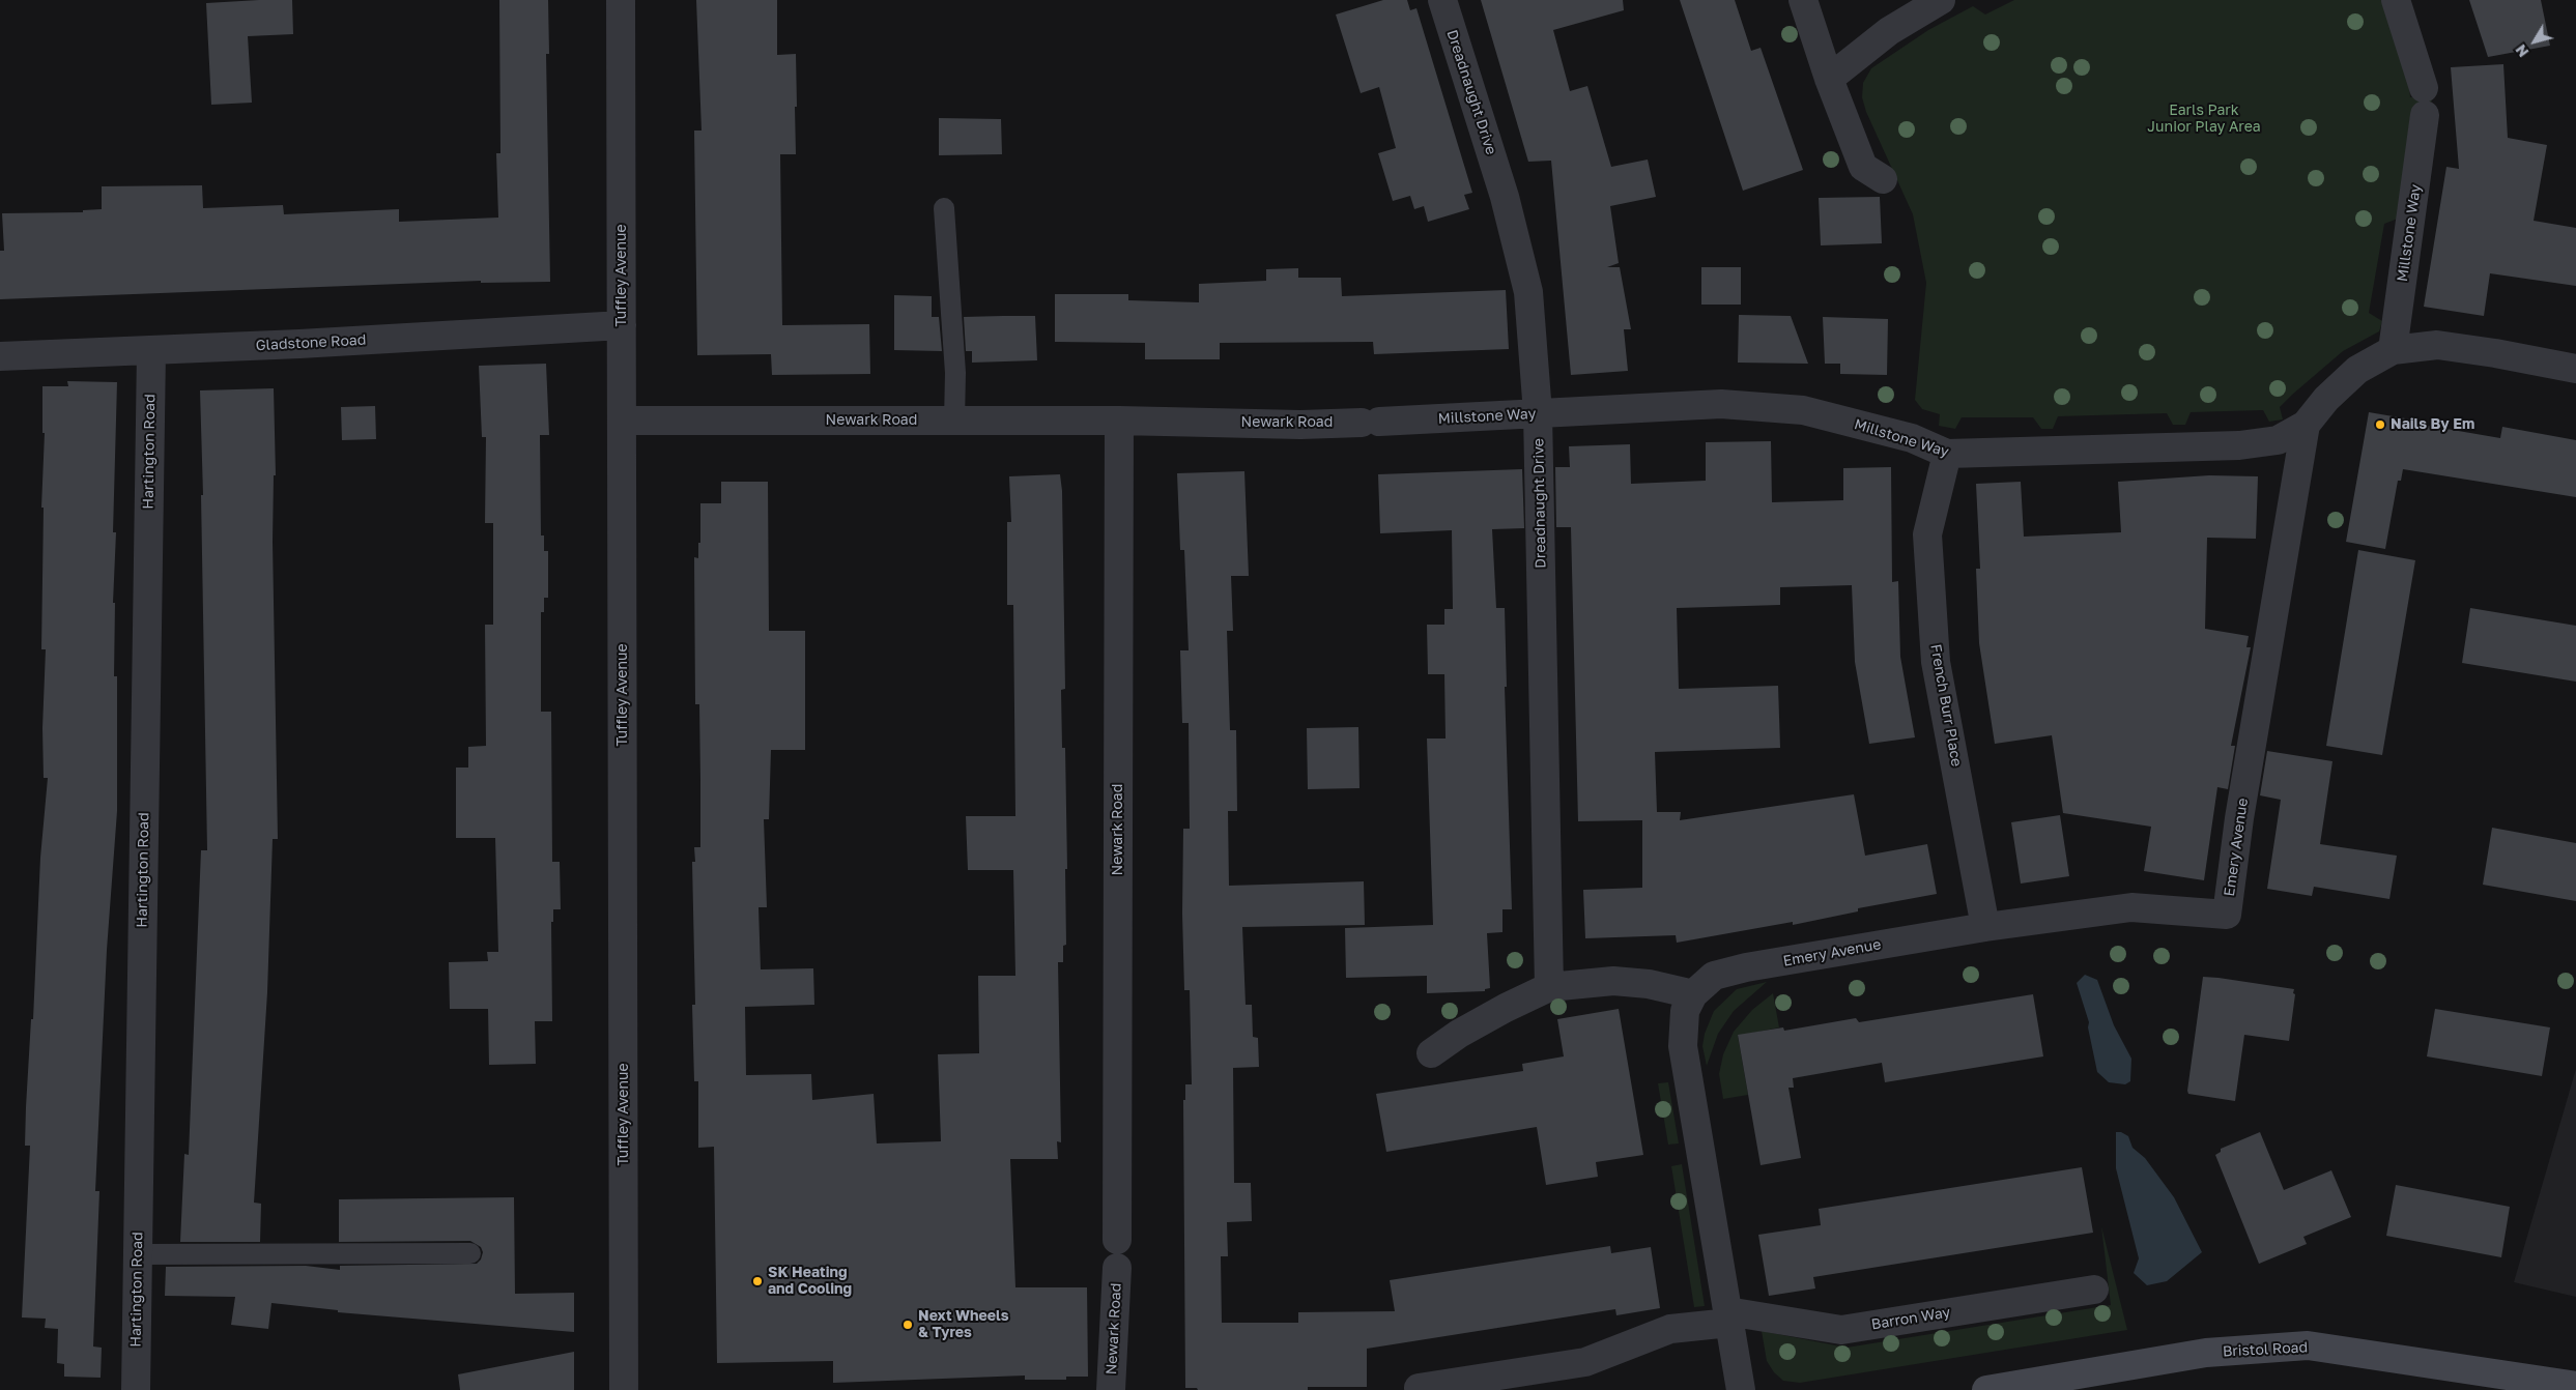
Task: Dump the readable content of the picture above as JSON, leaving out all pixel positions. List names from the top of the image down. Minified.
{"streets":{"street":["Dreadnaught Drive","Millstone Way","Tuffley Avenue","Gladstone Road","Newark Road","Hartington Road","French Burr Place","Emery Avenue","Barron Way","Bristol Road"]},"crossings":[["Dreadnaught Drive","Millstone Way"],["Millstone Way","Newark Road"],["Millstone Way","French Burr Place"],["Millstone Way","Emery Avenue"],["Tuffley Avenue","Gladstone Road"],["Tuffley Avenue","Newark Road"],["Gladstone Road","Hartington Road"],["French Burr Place","Emery Avenue"]],"parks":["Earls Park Junior Play Area"],"places":["Nails By Em","SK Heating and Cooling","Next Wheels & Tyres"],"north":"bottom left"}
